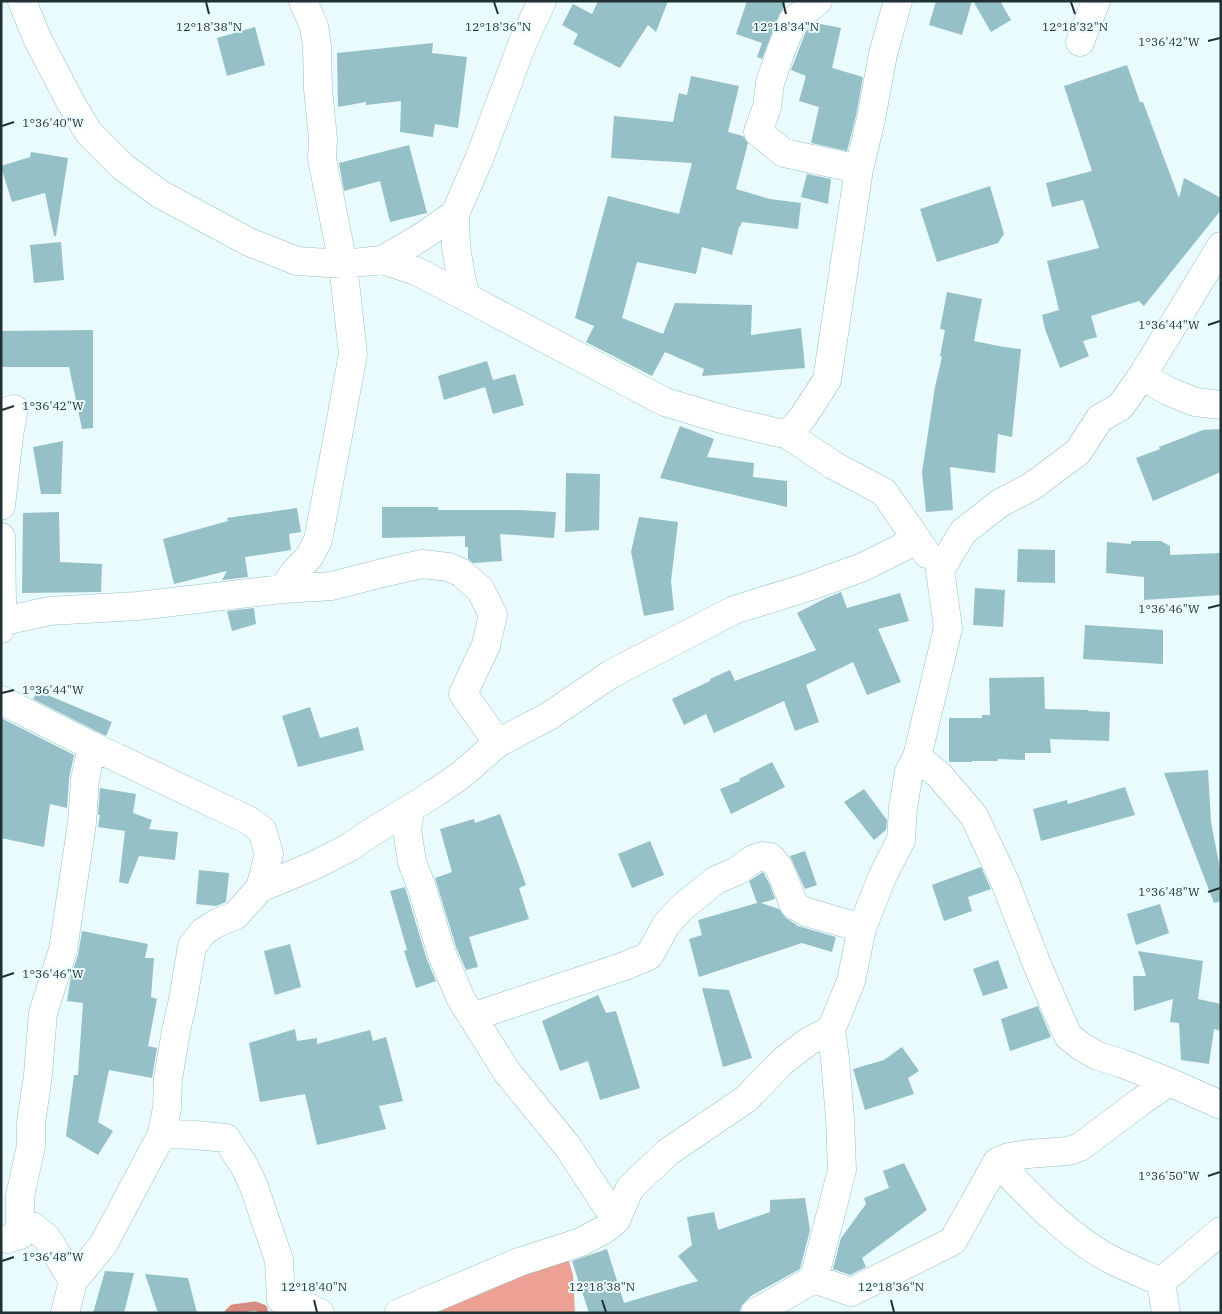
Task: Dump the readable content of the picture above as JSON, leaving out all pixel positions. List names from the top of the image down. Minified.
{"coordinates":["12°18'38\"N","12°18'36\"N","12°18'34\"N","12°18'32\"N","1°36'42\"W","1°36'40\"W","1°36'44\"W","1°36'46\"W","1°36'48\"W","1°36'50\"W","12°18'40\"N"]}
